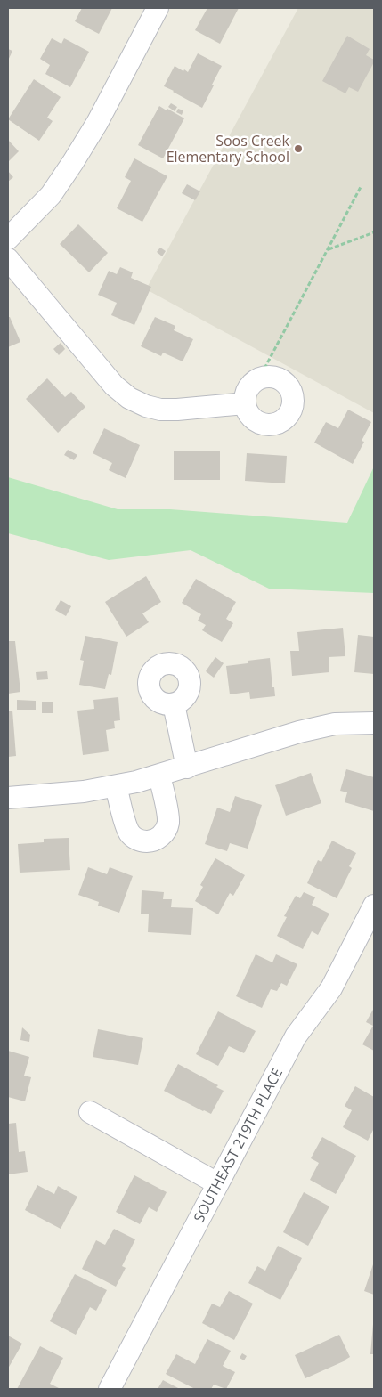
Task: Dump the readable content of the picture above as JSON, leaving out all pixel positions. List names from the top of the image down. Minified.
{"streets":{"street":["SOUTHEAST 219TH PLACE"]},"places":["Soos Creek Elementary School"]}
